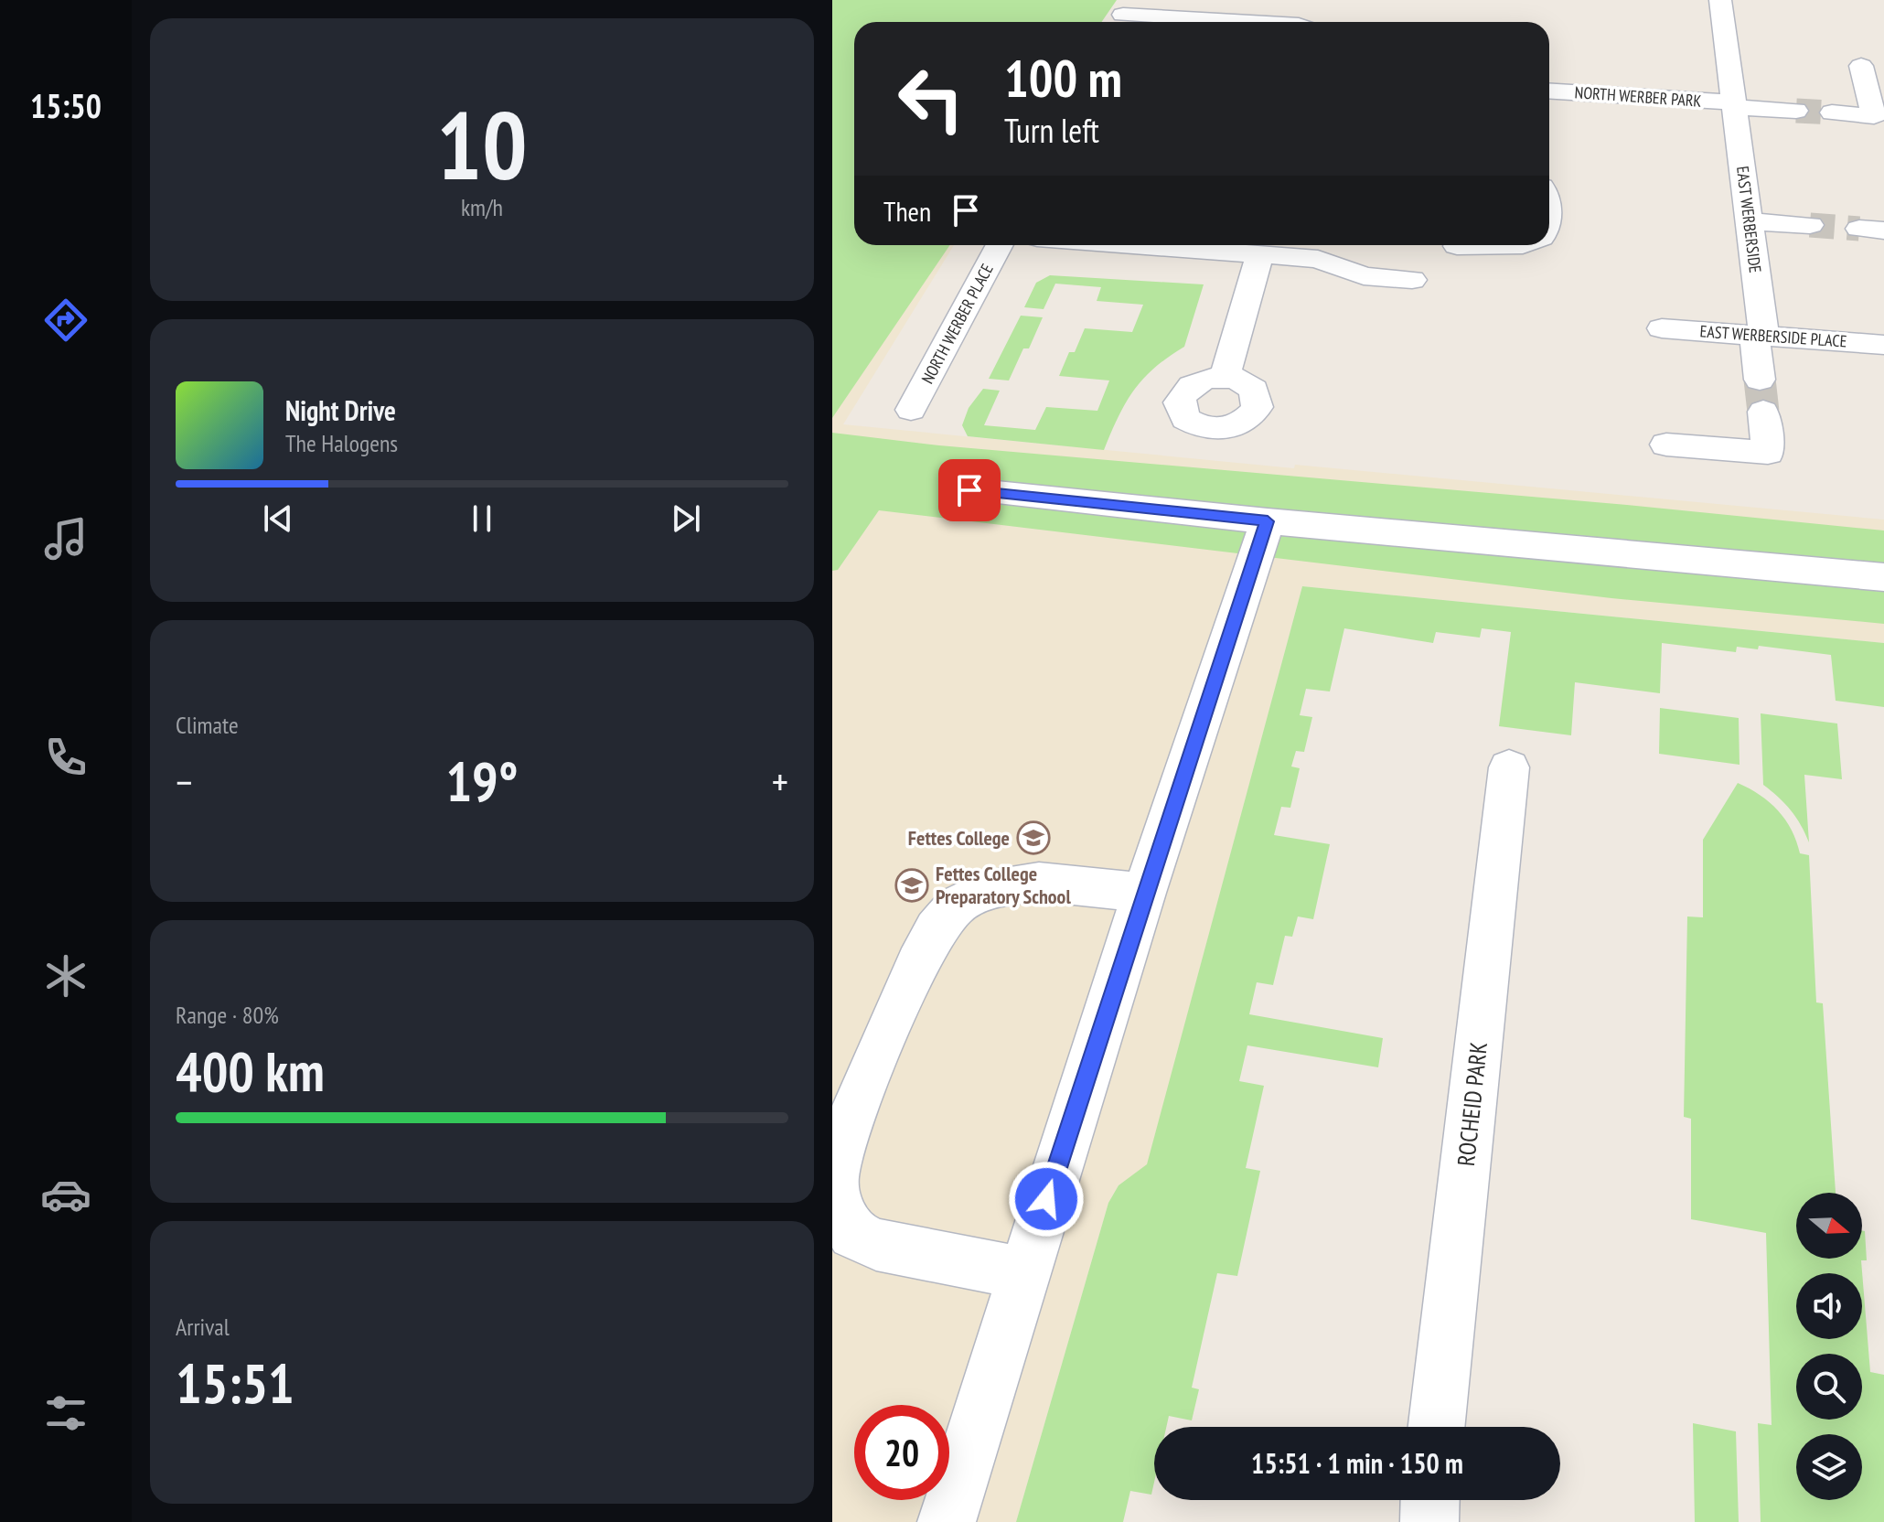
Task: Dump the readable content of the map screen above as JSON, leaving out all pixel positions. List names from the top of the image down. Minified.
{"streets":{"street":["NORTH WERBER PARK","EAST WERBERSIDE","NORTH WERBER PLACE","EAST WERBERSIDE PLACE","ROCHEID PARK"]},"crossings":[["NORTH WERBER PARK","EAST WERBERSIDE"],["EAST WERBERSIDE","EAST WERBERSIDE PLACE"]],"places":{"school or university":["Fettes College","Fettes College Preparatory School"]},"north":"right","page":{"tabs":"15:50","tile":[["10","km/h"],"Climate",["Range · 80%","400 km"],["Arrival","15:51"]],"turn":["100 m","Turn left"],"then":"Then","song":["Night Drive","The Halogens"],"heat":["−","19°","+"],"limit":"20","trip":"15:51 · 1 min · 150 m"}}
